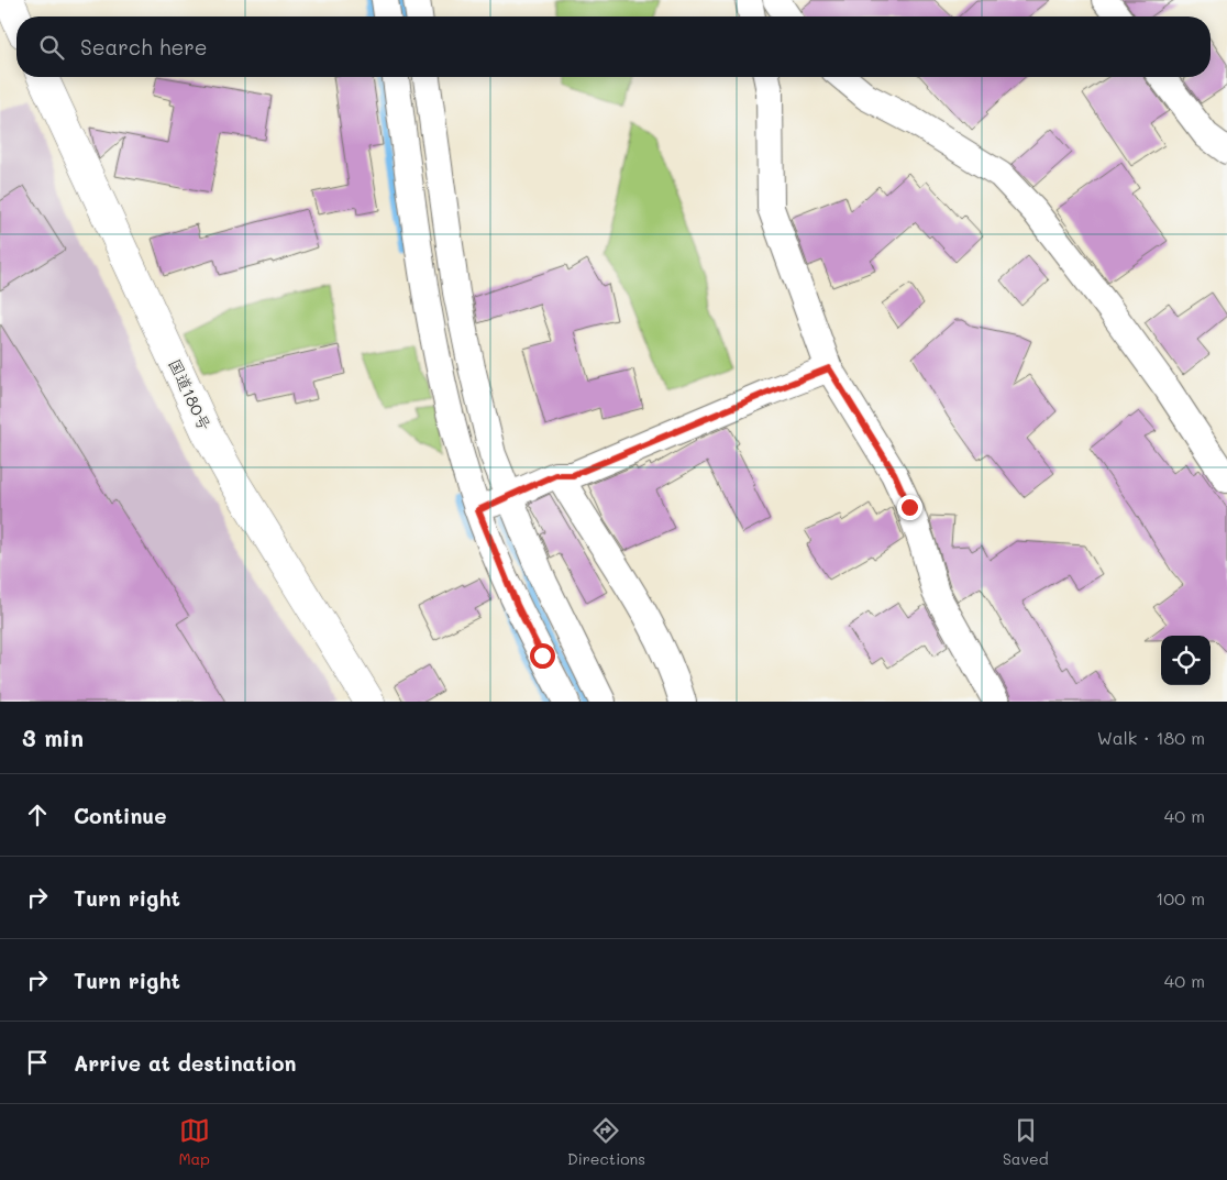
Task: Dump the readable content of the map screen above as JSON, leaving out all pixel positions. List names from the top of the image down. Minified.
{"streets":{"highway":["国道180号"]},"page":{"search":"Search here","heading":["3 min","Walk · 180 m"],"list":[["Continue","40 m"],["Turn right","100 m"],["Turn right","40 m"],"Arrive at destination"],"nav":["Map","Directions","Saved"]}}
